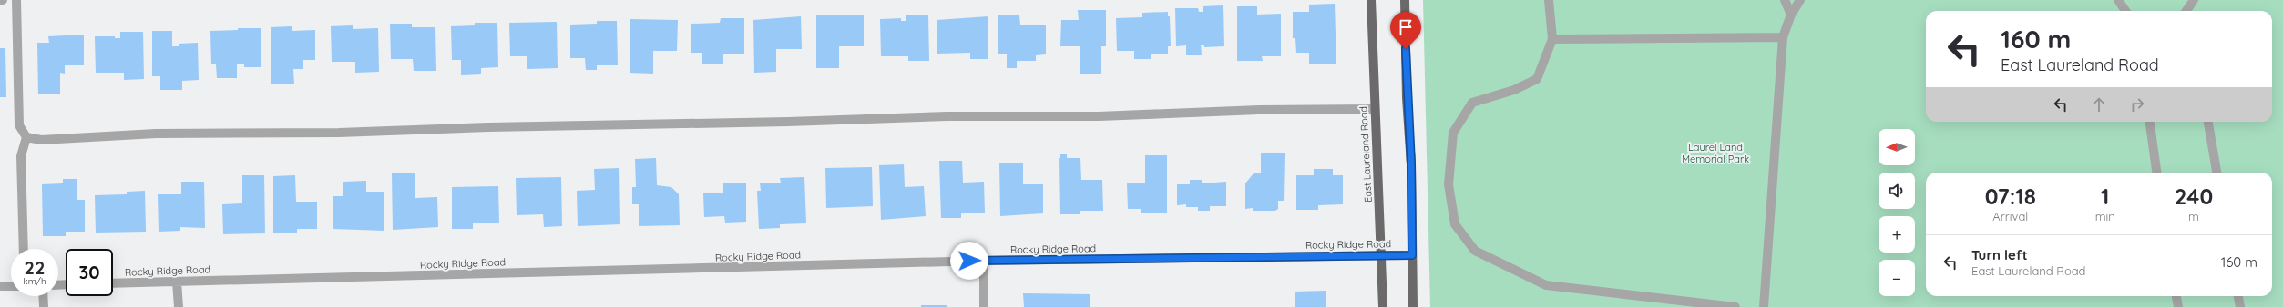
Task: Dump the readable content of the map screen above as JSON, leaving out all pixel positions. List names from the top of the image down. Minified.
{"streets":{"main road":["East Laureland Road"],"street":["Rocky Ridge Road"]},"crossings":[["East Laureland Road","Rocky Ridge Road"]],"parks":["Laurel Land Memorial Park"],"north":"left","page":{"turn":["160 m","East Laureland Road"],"map_buttons":["+","−"],"eta":["07:18","Arrival","1","min","240","m"],"list":[{"name":"Turn left","note":"East Laureland Road","value":"160 m"}],"speed":"22 km/h","limit":"30"}}
